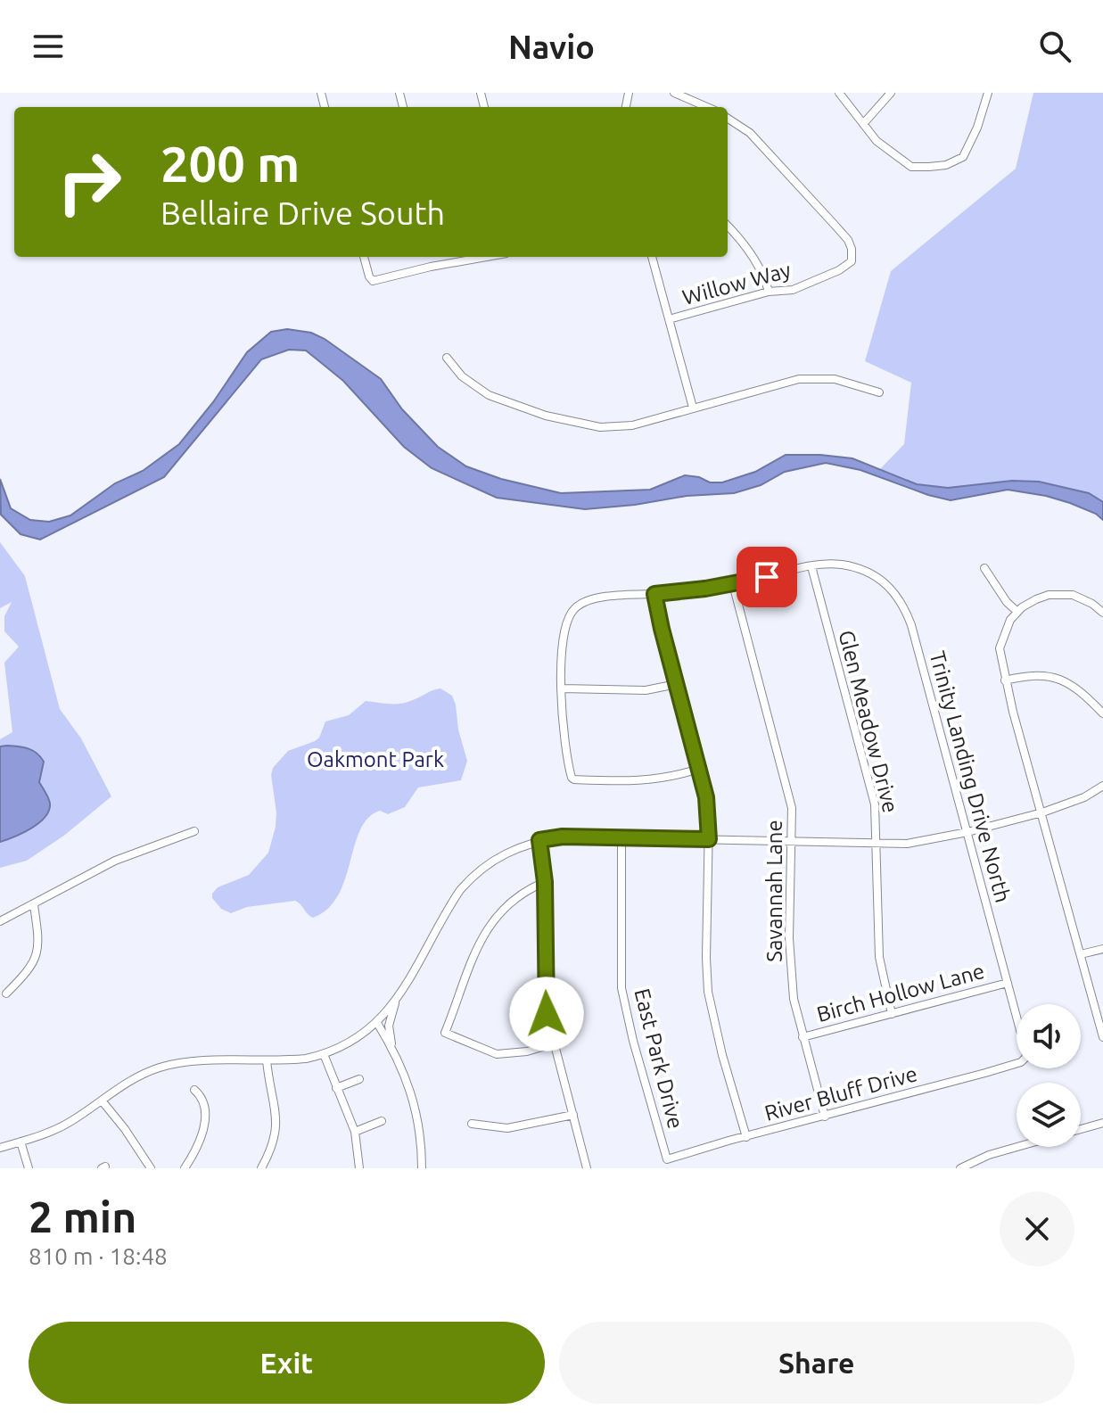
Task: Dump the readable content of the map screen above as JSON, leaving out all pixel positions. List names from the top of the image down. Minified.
{"streets":{"street":["Willow Way","Glen Meadow Drive","Trinity Landing Drive North","Savannah Lane","Birch Hollow Lane","East Park Drive","River Bluff Drive"]},"crossings":[["Glen Meadow Drive","Trinity Landing Drive North"],["Glen Meadow Drive","Birch Hollow Lane"],["Trinity Landing Drive North","Savannah Lane"],["Trinity Landing Drive North","Birch Hollow Lane"],["Savannah Lane","Birch Hollow Lane"],["Savannah Lane","River Bluff Drive"],["East Park Drive","River Bluff Drive"]],"parks":["Oakmont Park"],"page":{"header":"Navio","turn":["200 m","Bellaire Drive South"],"heading":["2 min","810 m · 18:48"],"buttons":["Exit","Share"]}}
